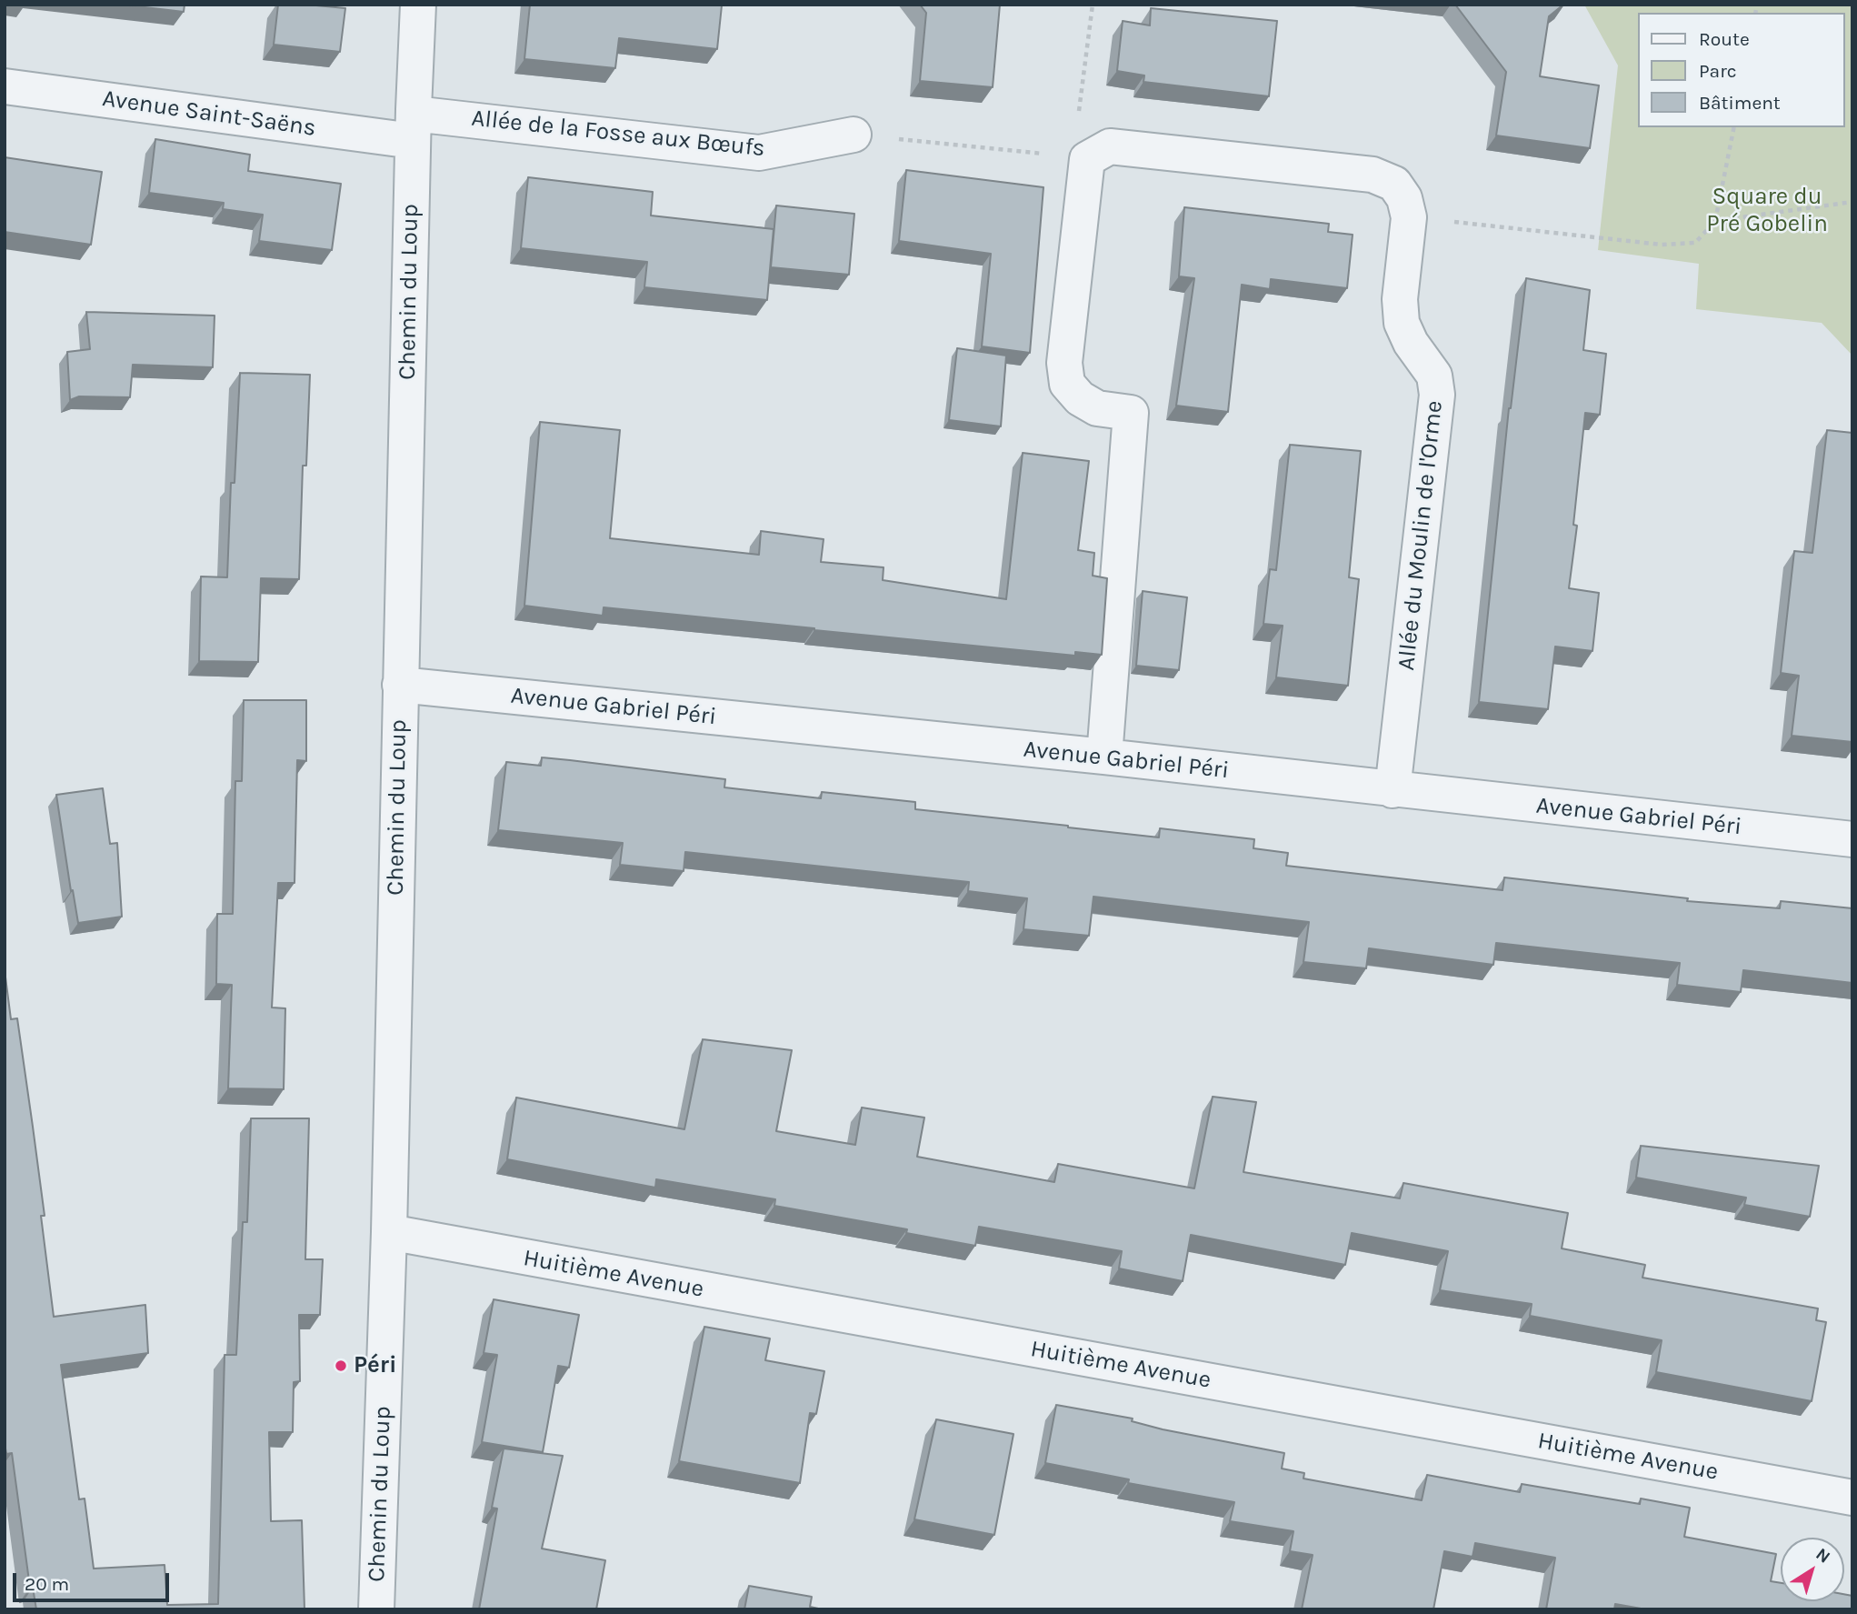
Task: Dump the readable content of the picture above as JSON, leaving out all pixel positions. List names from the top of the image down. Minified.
{"streets":{"street":["Avenue Saint-Saëns","Allée de la Fosse aux Bœufs","Chemin du Loup","Allée du Moulin de l'Orme","Avenue Gabriel Péri","Huitième Avenue"]},"crossings":[["Avenue Saint-Saëns","Allée de la Fosse aux Bœufs"],["Avenue Saint-Saëns","Chemin du Loup"],["Allée de la Fosse aux Bœufs","Chemin du Loup"],["Chemin du Loup","Avenue Gabriel Péri"],["Chemin du Loup","Huitième Avenue"],["Allée du Moulin de l'Orme","Avenue Gabriel Péri"]],"parks":["Square du Pré Gobelin"],"places":["Péri"],"legend":["Route","Parc","Bâtiment"],"scale_bar":"20 m","north":"top right"}
